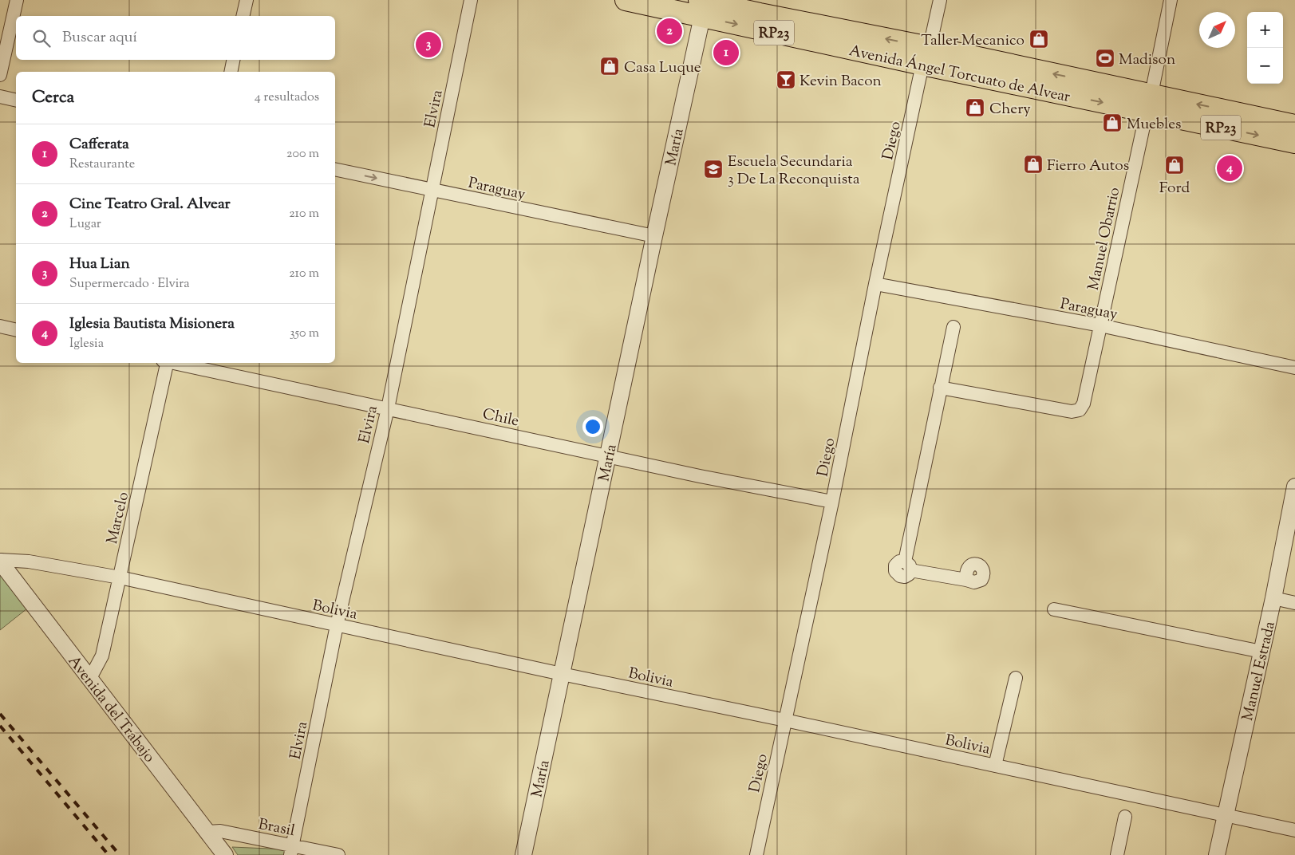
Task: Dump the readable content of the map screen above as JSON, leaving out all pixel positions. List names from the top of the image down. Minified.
{"streets":{"main road":["RP23","Avenida Ángel Torcuato de Alvear"],"street":["Elvira","Diego","María","Paraguay","Manuel Obarrio","Chile","Marcelo","Bolivia","Manuel Estrada","Avenida del Trabajo","Brasil"]},"crossings":[["Avenida Ángel Torcuato de Alvear","Diego"],["Avenida Ángel Torcuato de Alvear","María"],["Avenida Ángel Torcuato de Alvear","Manuel Obarrio"],["Elvira","Paraguay"],["Elvira","Chile"],["Elvira","Bolivia"],["Elvira","Brasil"],["Diego","Paraguay"],["Diego","Chile"],["Diego","Bolivia"],["María","Paraguay"],["María","Chile"],["María","Bolivia"],["Paraguay","Manuel Obarrio"],["Marcelo","Bolivia"],["Marcelo","Avenida del Trabajo"],["Bolivia","Manuel Estrada"],["Bolivia","Avenida del Trabajo"],["Avenida del Trabajo","Brasil"]],"places":{"shop":["Taller Mecanico","Casa Luque","Chery","Muebles","Fierro Autos","Ford"],"sports":["Madison"],"bar":["Kevin Bacon"],"school or university":["Escuela Secundaria 3 De La Reconquista"]},"north":"top right","page":{"map_buttons":["+","−"],"search":"Buscar aquí","pins":["2","3","1","4"],"heading":["Cerca","4 resultados"],"list":[{"mark":"1","name":"Cafferata","note":"Restaurante","value":"200 m"},{"mark":"2","name":"Cine Teatro Gral. Alvear","note":"Lugar","value":"210 m"},{"mark":"3","name":"Hua Lian","note":"Supermercado · Elvira","value":"210 m"},{"mark":"4","name":"Iglesia Bautista Misionera","note":"Iglesia","value":"350 m"}]}}
